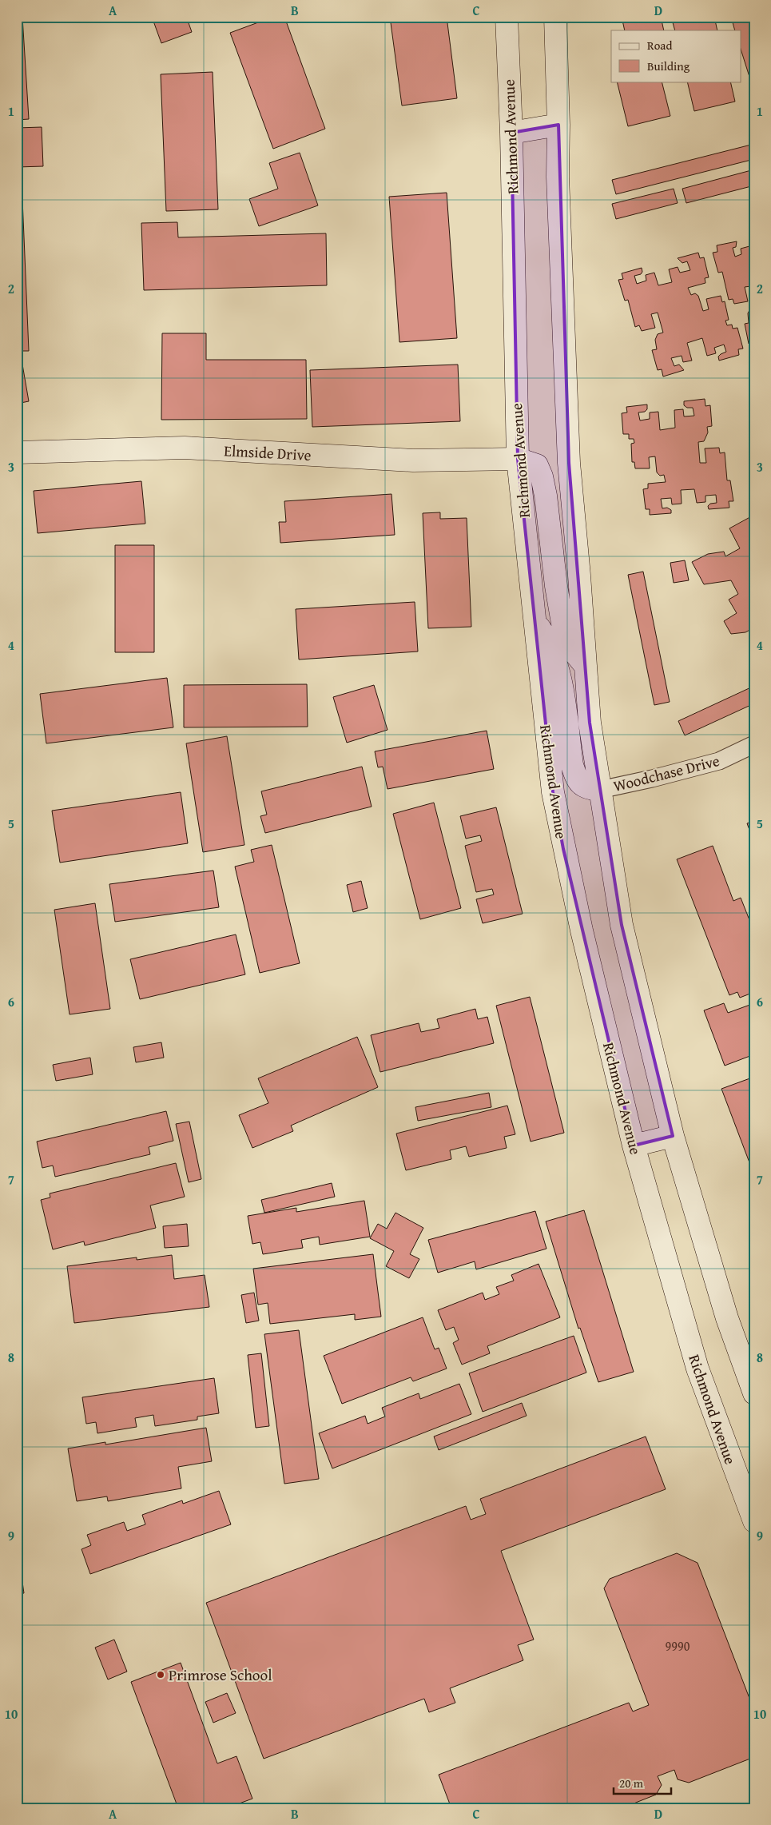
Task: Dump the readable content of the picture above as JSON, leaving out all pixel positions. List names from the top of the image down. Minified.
{"streets":{"main road":["Richmond Avenue","Elmside Drive"],"street":["Woodchase Drive"]},"crossings":[["Richmond Avenue","Elmside Drive"]],"places":["Primrose School"],"house_numbers":["9990"],"legend":["Road","Building"],"scale_bar":"20 m","grid":{"columns":["A","B","C","D"],"rows":["1","2","3","4","5","6","7","8","9","10"]}}
